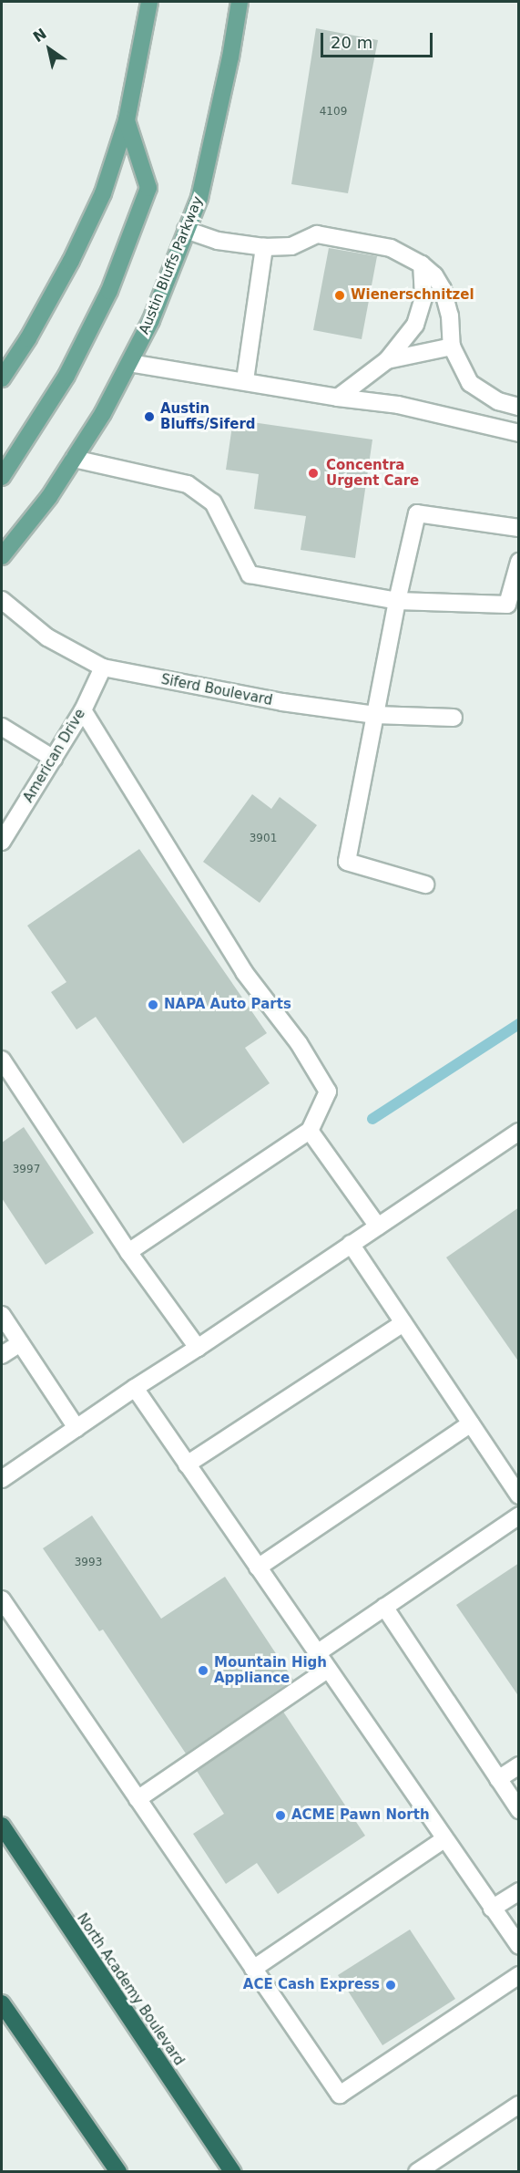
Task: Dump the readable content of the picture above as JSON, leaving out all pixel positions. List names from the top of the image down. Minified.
{"streets":{"highway":["North Academy Boulevard"],"main road":["Austin Bluffs Parkway"],"street":["Siferd Boulevard","American Drive"]},"crossings":[["Siferd Boulevard","American Drive"]],"places":["Wienerschnitzel","Austin Bluffs/Siferd","Concentra Urgent Care","NAPA Auto Parts","Mountain High Appliance","ACME Pawn North","ACE Cash Express"],"house_numbers":["4109","3901","3997","3993"],"scale_bar":"20 m","north":"top left"}
